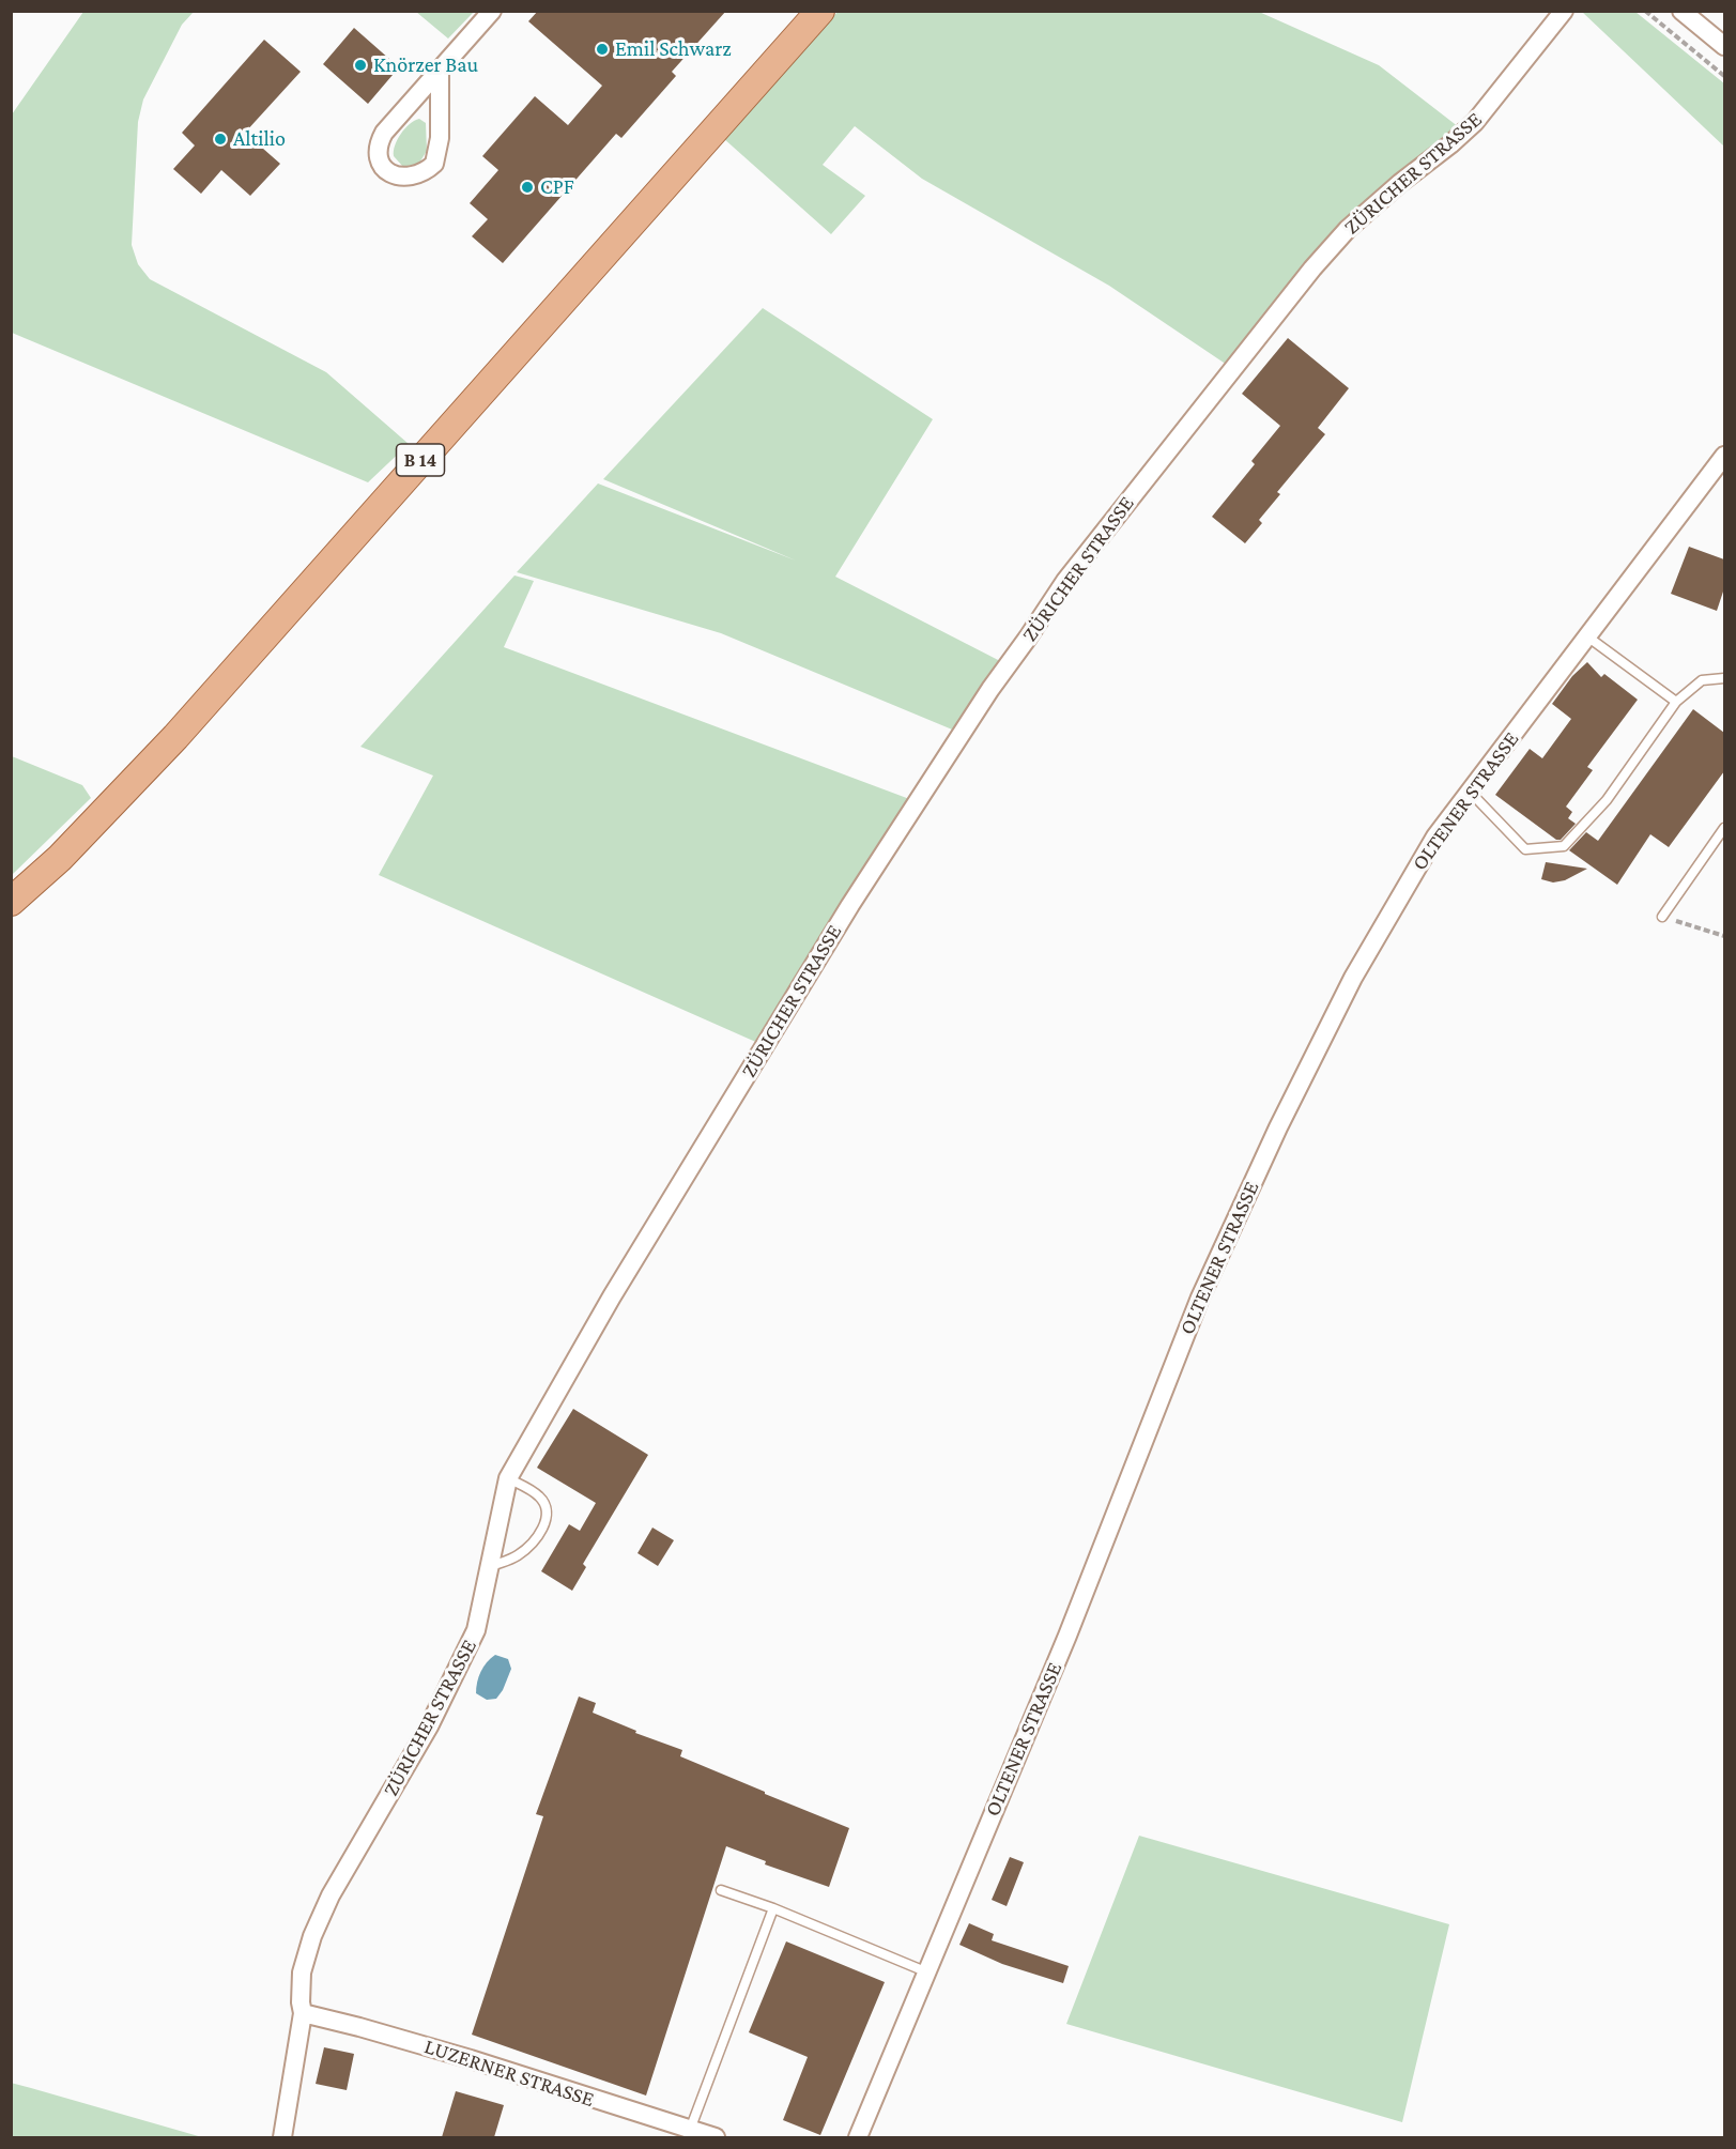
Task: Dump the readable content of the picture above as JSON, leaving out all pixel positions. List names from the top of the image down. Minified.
{"streets":{"main road":["B 14"],"street":["ZÜRICHER STRASSE","OLTENER STRASSE","LUZERNER STRASSE"]},"crossings":[["ZÜRICHER STRASSE","LUZERNER STRASSE"]],"places":["Emil Schwarz","Knörzer Bau","Altilio","CPF"]}
